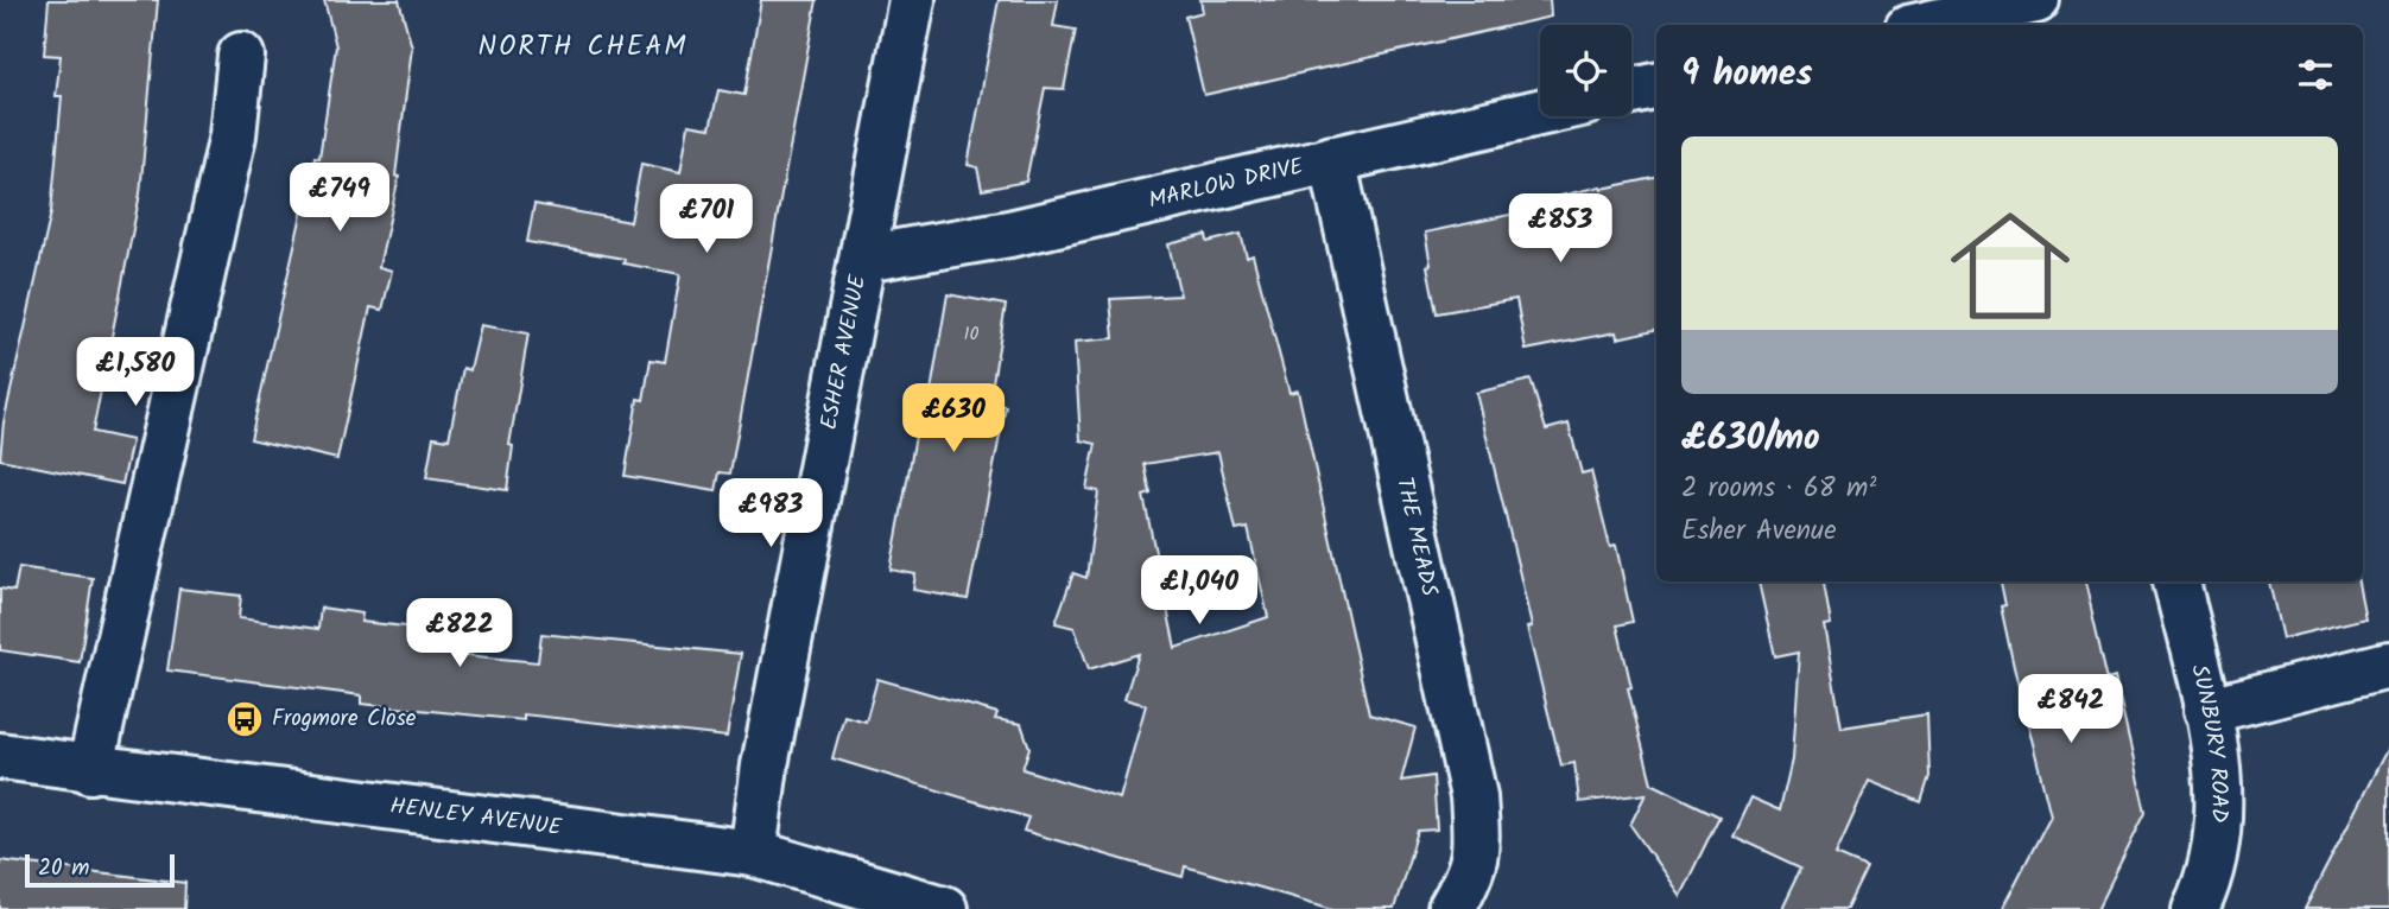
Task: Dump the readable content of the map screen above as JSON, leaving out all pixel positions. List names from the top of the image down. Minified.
{"streets":{"street":["MARLOW DRIVE","ESHER AVENUE","THE MEADS","SUNBURY ROAD","HENLEY AVENUE"]},"crossings":[["MARLOW DRIVE","ESHER AVENUE"],["MARLOW DRIVE","THE MEADS"],["ESHER AVENUE","HENLEY AVENUE"]],"districts":["NORTH CHEAM"],"places":{"bus stop":["Frogmore Close"]},"house_numbers":["10"],"scale_bar":"20 m","page":{"heading":"9 homes","list":[{"name":"£630/mo","note":"2 rooms · 68 m² · Esher Avenue"}],"price":["£749","£701","£853","£1,580","£630","£983","£1,040","£822","£842"],"scale":"20 m"}}
